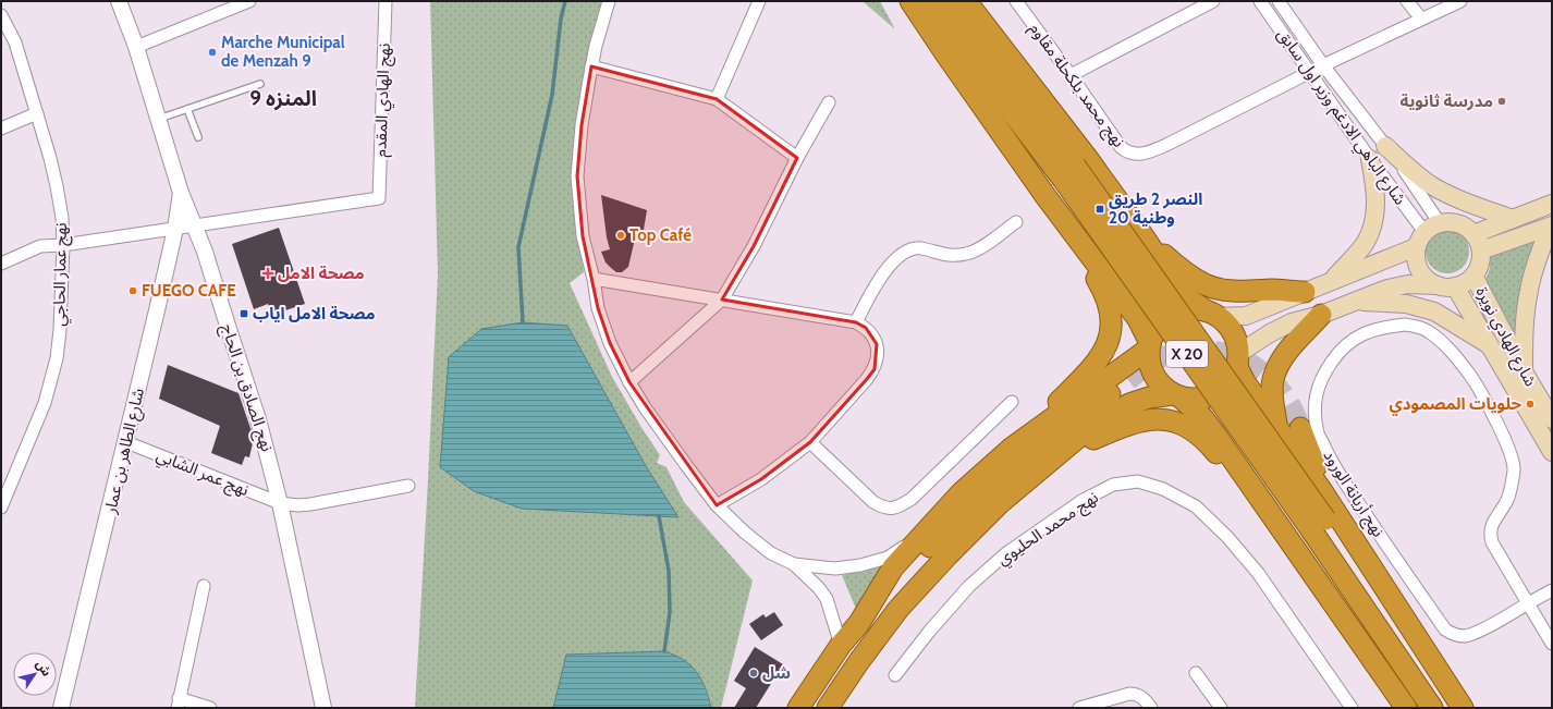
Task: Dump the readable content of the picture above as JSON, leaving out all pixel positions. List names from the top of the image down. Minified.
{"streets":{"highway":["X 20"],"main road":["شارع الهادي نويرة"],"street":["نهج محمد بلكحلة مقاوم","نهج الهادي المقدم","شارع الباهي الادغم وزير اول سابق","نهج عمار الحاجي","نهج الصادق بن الحاج","شارع الطاهر بن عمار","نهج عمر الشابي","نهج أريانة الورود","نهج محمد الحليوي"]},"crossings":[["نهج محمد بلكحلة مقاوم","شارع الباهي الادغم وزير اول سابق"],["نهج الهادي المقدم","نهج الصادق بن الحاج"],["شارع الباهي الادغم وزير اول سابق","شارع الهادي نويرة"],["نهج الصادق بن الحاج","شارع الطاهر بن عمار"],["نهج الصادق بن الحاج","نهج عمر الشابي"],["شارع الطاهر بن عمار","نهج عمر الشابي"]],"districts":["المنزه 9"],"places":{"other":["Marche Municipal de Menzah 9","مدرسة ثانوية","Top Café","FUEGO CAFE","حلويات المصمودي","شل"],"transit":["النصر 2 طريق وطنية 20","مصحة الامل اياب"],"health":["مصحة الامل"]},"north":"top right"}
